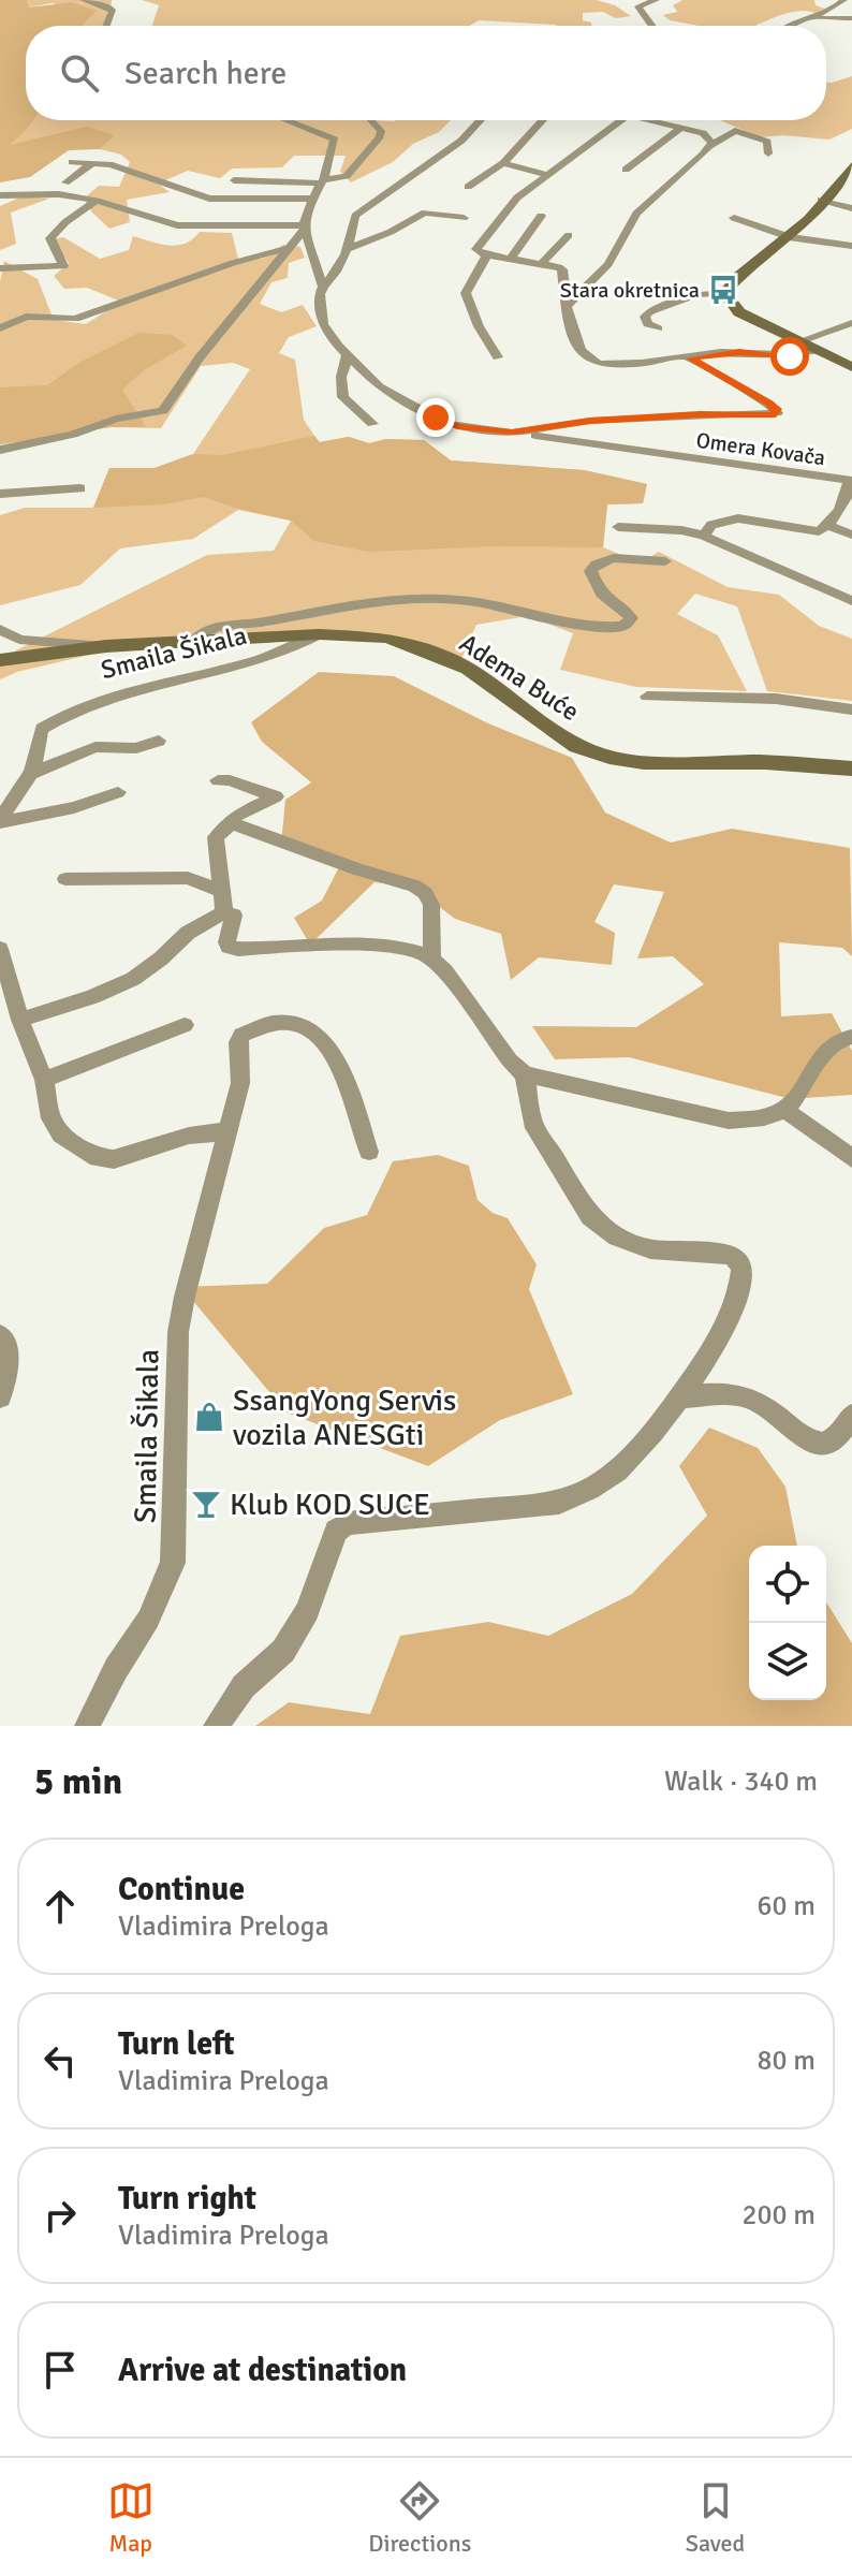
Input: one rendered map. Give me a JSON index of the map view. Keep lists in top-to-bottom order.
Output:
{
  "streets": {
    "street": ["Omera Kovača", "Smaila Šikala", "Adema Buće"]
  },
  "crossings": [
    ["Smaila Šikala", "Adema Buće"]
  ],
  "places": {
    "bus stop": ["Stara okretnica"],
    "shop": ["SsangYong Servis vozila ANESGti"],
    "bar": ["Klub KOD SUCE"]
  },
  "page": {
    "search": "Search here",
    "heading": ["5 min", "Walk · 340 m"],
    "list": [
      ["Continue", "Vladimira Preloga", "60 m"],
      ["Turn left", "Vladimira Preloga", "80 m"],
      ["Turn right", "Vladimira Preloga", "200 m"],
      "Arrive at destination"
    ],
    "nav": ["Map", "Directions", "Saved"]
  }
}
